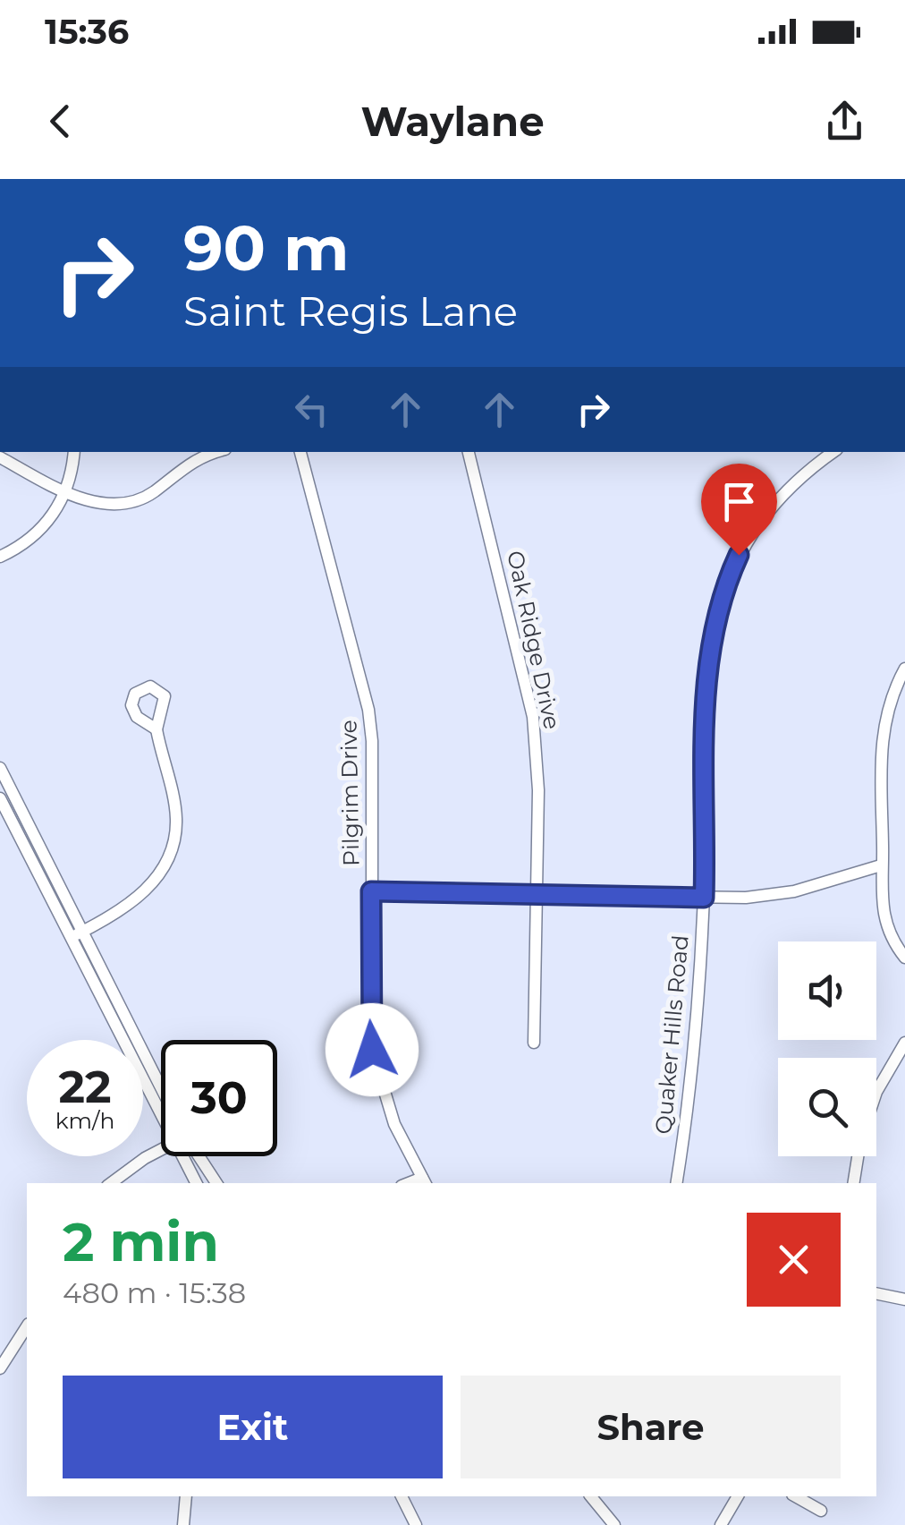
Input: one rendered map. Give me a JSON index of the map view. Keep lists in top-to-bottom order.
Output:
{
  "streets": {
    "street": ["Oak Ridge Drive", "Pilgrim Drive", "Quaker Hills Road"]
  },
  "page": {
    "status": "15:36",
    "header": "Waylane",
    "turn": ["90 m", "Saint Regis Lane"],
    "speed": "22 km/h",
    "limit": "30",
    "heading": ["2 min", "480 m · 15:38"],
    "buttons": ["Exit", "Share"]
  }
}
